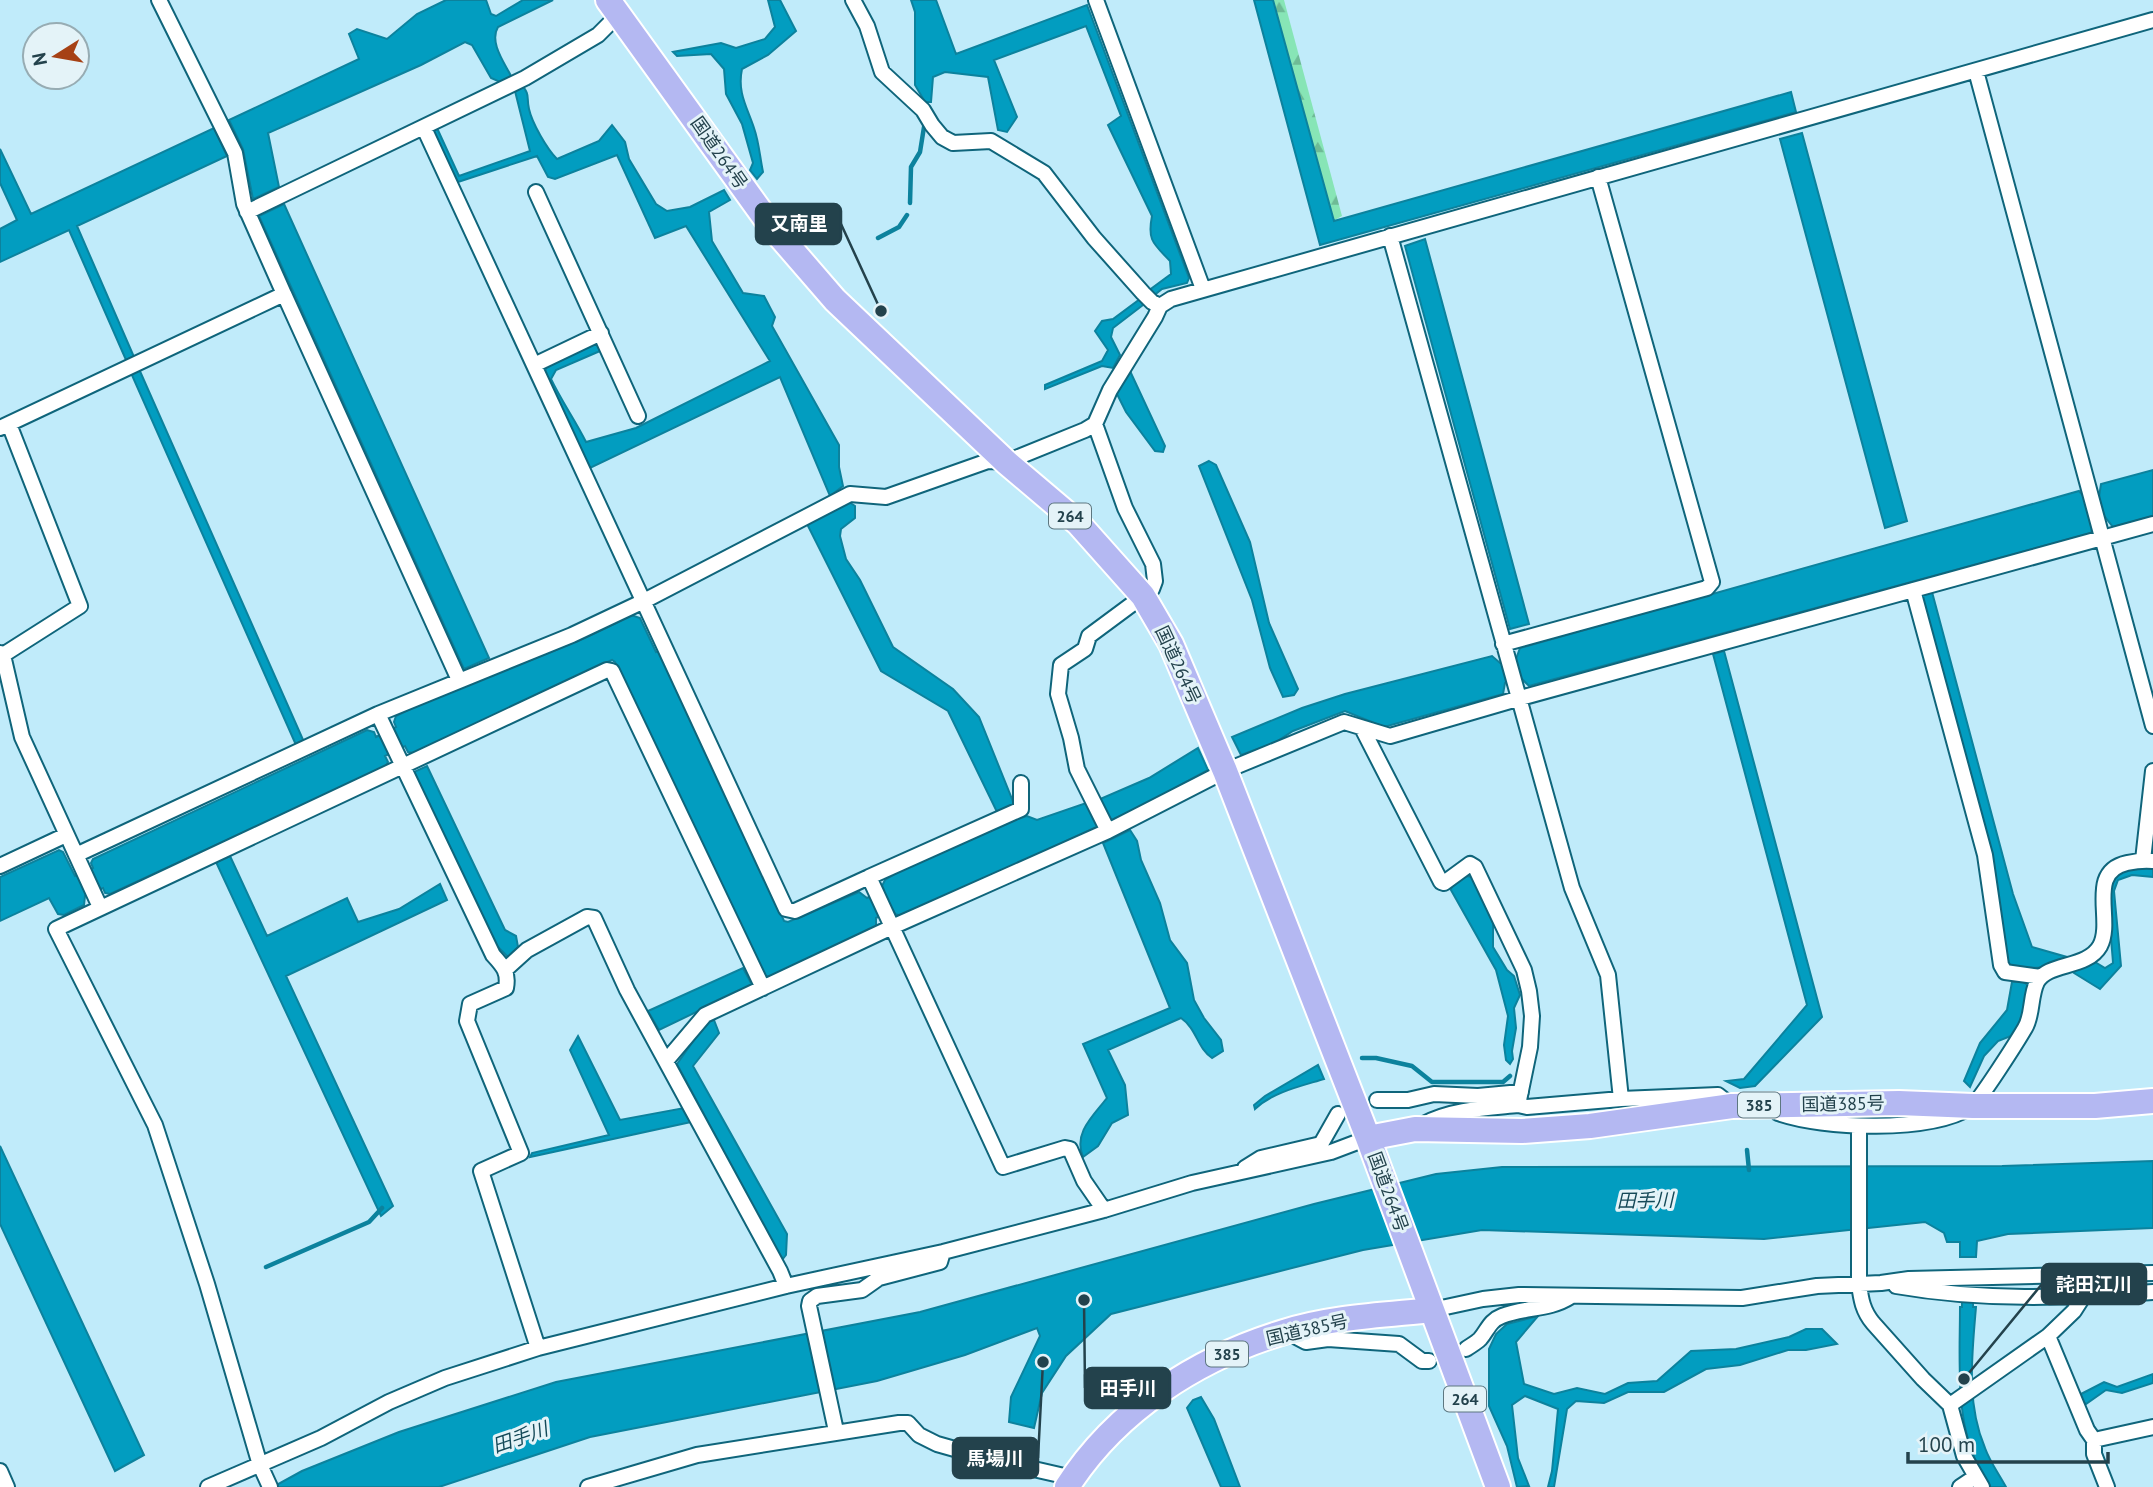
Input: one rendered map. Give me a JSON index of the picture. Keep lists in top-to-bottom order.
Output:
{
  "streets": {
    "highway": [
      "国道264号",
      "264",
      "国道385号",
      "385"
    ]
  },
  "crossings": [
    ["国道264号", "国道385号"]
  ],
  "water": ["田手川"],
  "places": [
    "又南里",
    "田手川",
    "馬場川",
    "詫田江川"
  ],
  "scale_bar": "100 m",
  "north": "left"
}
